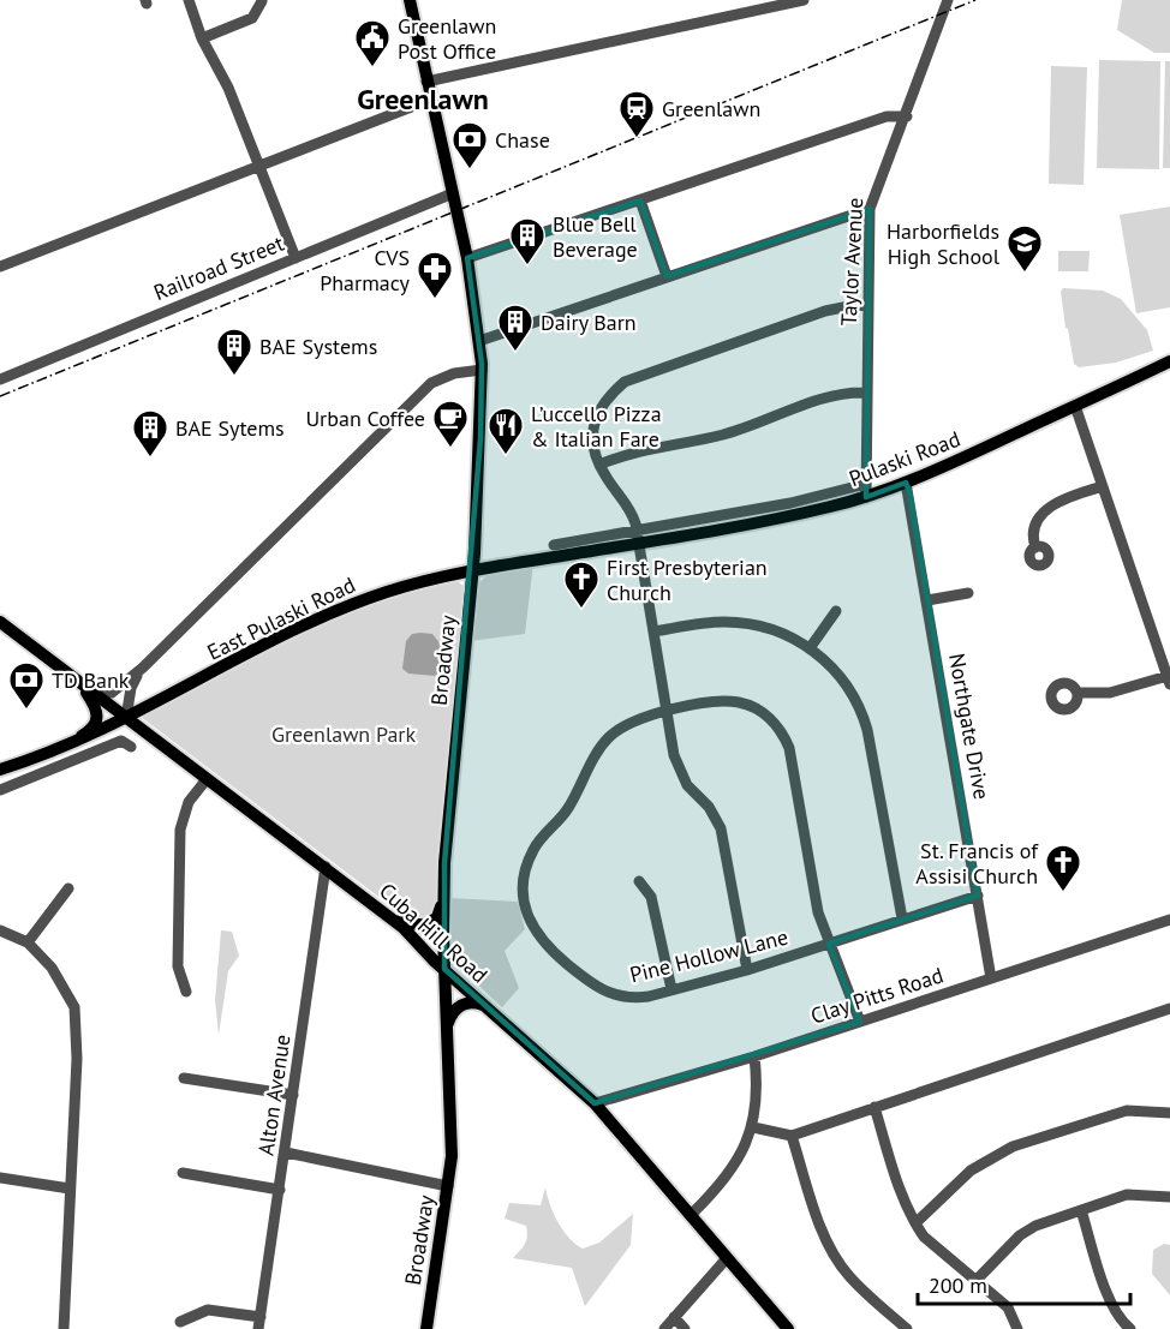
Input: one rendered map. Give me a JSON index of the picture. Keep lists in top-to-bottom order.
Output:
{
  "streets": {
    "main road": [
      "Pulaski Road",
      "East Pulaski Road",
      "Broadway",
      "Cuba Hill Road"
    ],
    "street": [
      "Taylor Avenue",
      "Railroad Street",
      "Northgate Drive",
      "Pine Hollow Lane",
      "Clay Pitts Road",
      "Alton Avenue"
    ]
  },
  "crossings": [
    ["Taylor Avenue", "Pulaski Road"],
    ["Railroad Street", "Broadway"],
    ["Pulaski Road", "East Pulaski Road"],
    ["Pulaski Road", "Northgate Drive"],
    ["East Pulaski Road", "Broadway"],
    ["East Pulaski Road", "Cuba Hill Road"],
    ["Broadway", "Cuba Hill Road"],
    ["Northgate Drive", "Pine Hollow Lane"],
    ["Northgate Drive", "Clay Pitts Road"],
    ["Cuba Hill Road", "Clay Pitts Road"],
    ["Cuba Hill Road", "Alton Avenue"],
    ["Pine Hollow Lane", "Clay Pitts Road"]
  ],
  "districts": ["Greenlawn"],
  "parks": ["Greenlawn Park"],
  "places": {
    "public building": ["Greenlawn Post Office"],
    "station": ["Greenlawn"],
    "bank": ["Chase", "TD Bank"],
    "building": [
      "Blue Bell Beverage",
      "Dairy Barn",
      "BAE Systems",
      "BAE Sytems"
    ],
    "school or university": ["Harborfields High School"],
    "pharmacy": ["CVS Pharmacy"],
    "cafe": ["Urban Coffee"],
    "restaurant": ["L’uccello Pizza & Italian Fare"],
    "church": ["First Presbyterian Church", "St. Francis of Assisi Church"]
  },
  "scale_bar": "200 m"
}
